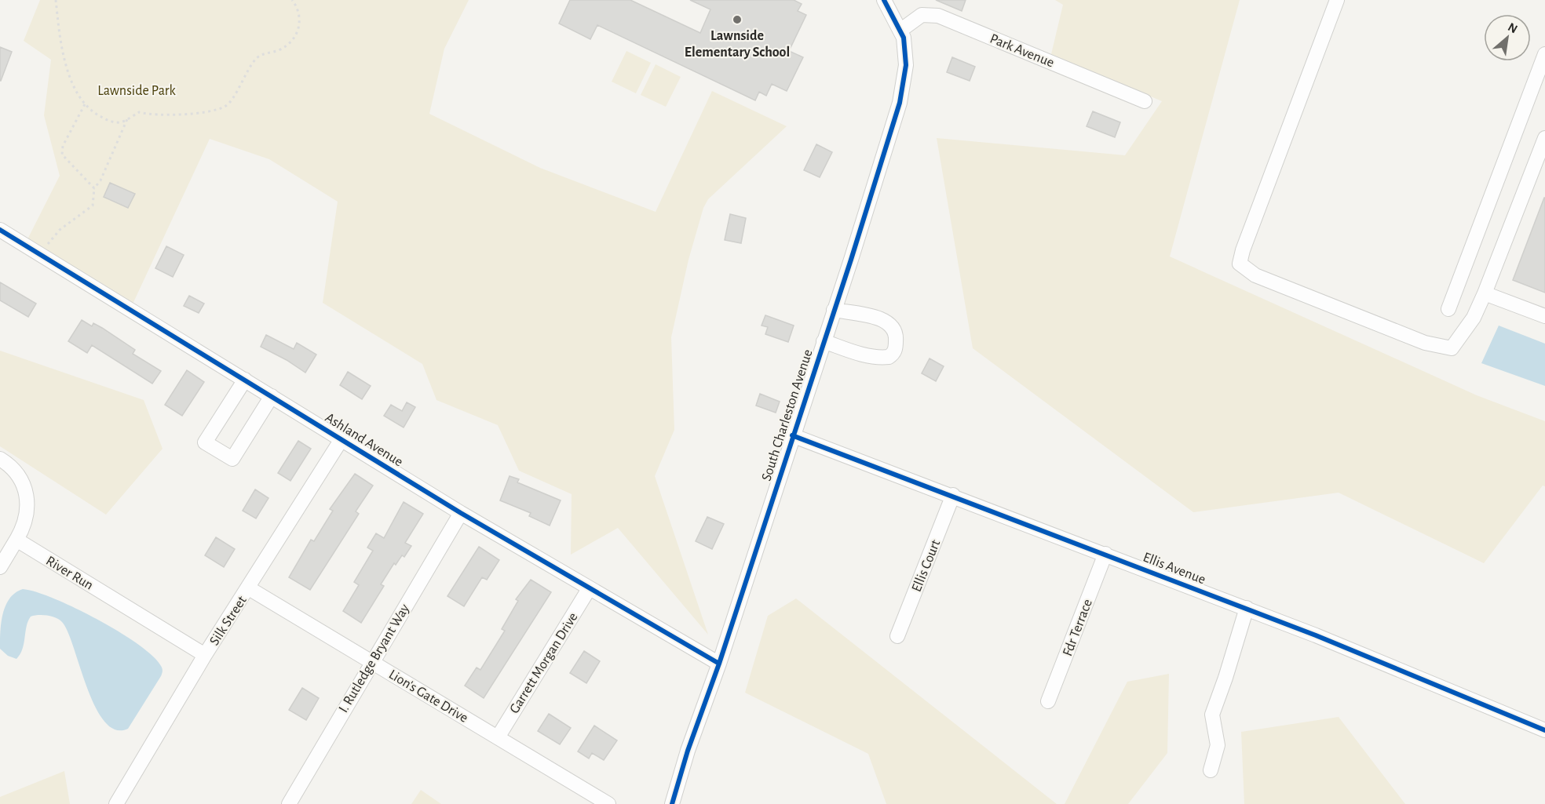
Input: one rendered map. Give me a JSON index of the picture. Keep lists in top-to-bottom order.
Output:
{
  "streets": {
    "street": [
      "Park Avenue",
      "South Charleston Avenue",
      "Ashland Avenue",
      "Ellis Court",
      "Ellis Avenue",
      "River Run",
      "Silk Street",
      "Fdr Terrace",
      "I. Rutledge Bryant Way",
      "Garrett Morgan Drive",
      "Lion's Gate Drive"
    ]
  },
  "crossings": [
    ["Park Avenue", "South Charleston Avenue"],
    ["South Charleston Avenue", "Ashland Avenue"],
    ["South Charleston Avenue", "Ellis Avenue"],
    ["Ashland Avenue", "Silk Street"],
    ["Ashland Avenue", "I. Rutledge Bryant Way"],
    ["Ashland Avenue", "Garrett Morgan Drive"],
    ["Ellis Court", "Ellis Avenue"],
    ["Ellis Avenue", "Fdr Terrace"],
    ["River Run", "Silk Street"],
    ["Silk Street", "Lion's Gate Drive"],
    ["I. Rutledge Bryant Way", "Lion's Gate Drive"],
    ["Garrett Morgan Drive", "Lion's Gate Drive"]
  ],
  "parks": ["Lawnside Park"],
  "places": ["Lawnside Elementary School"],
  "north": "top right"
}
